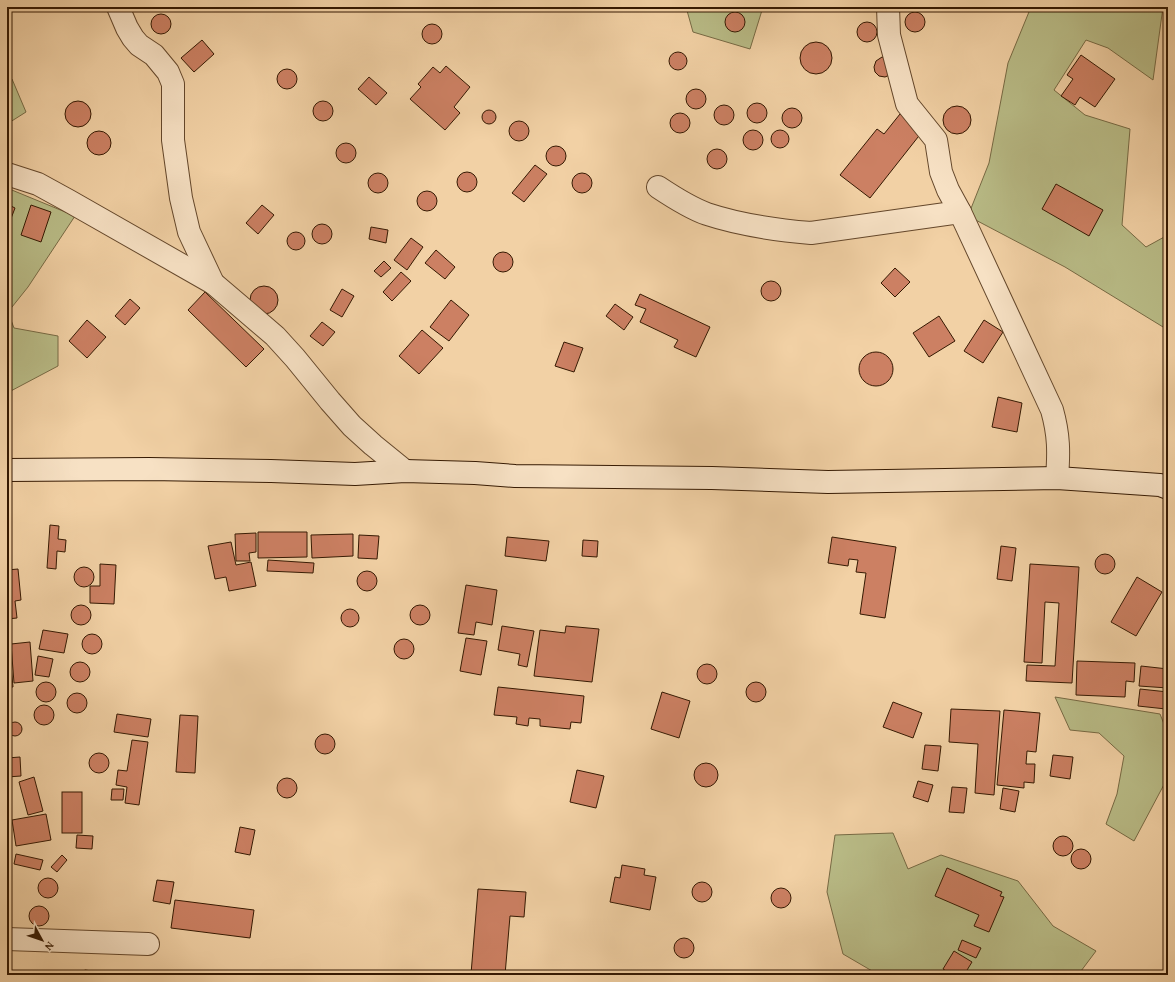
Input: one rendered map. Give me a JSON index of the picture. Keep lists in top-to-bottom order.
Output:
{
  "north": "bottom right"
}
